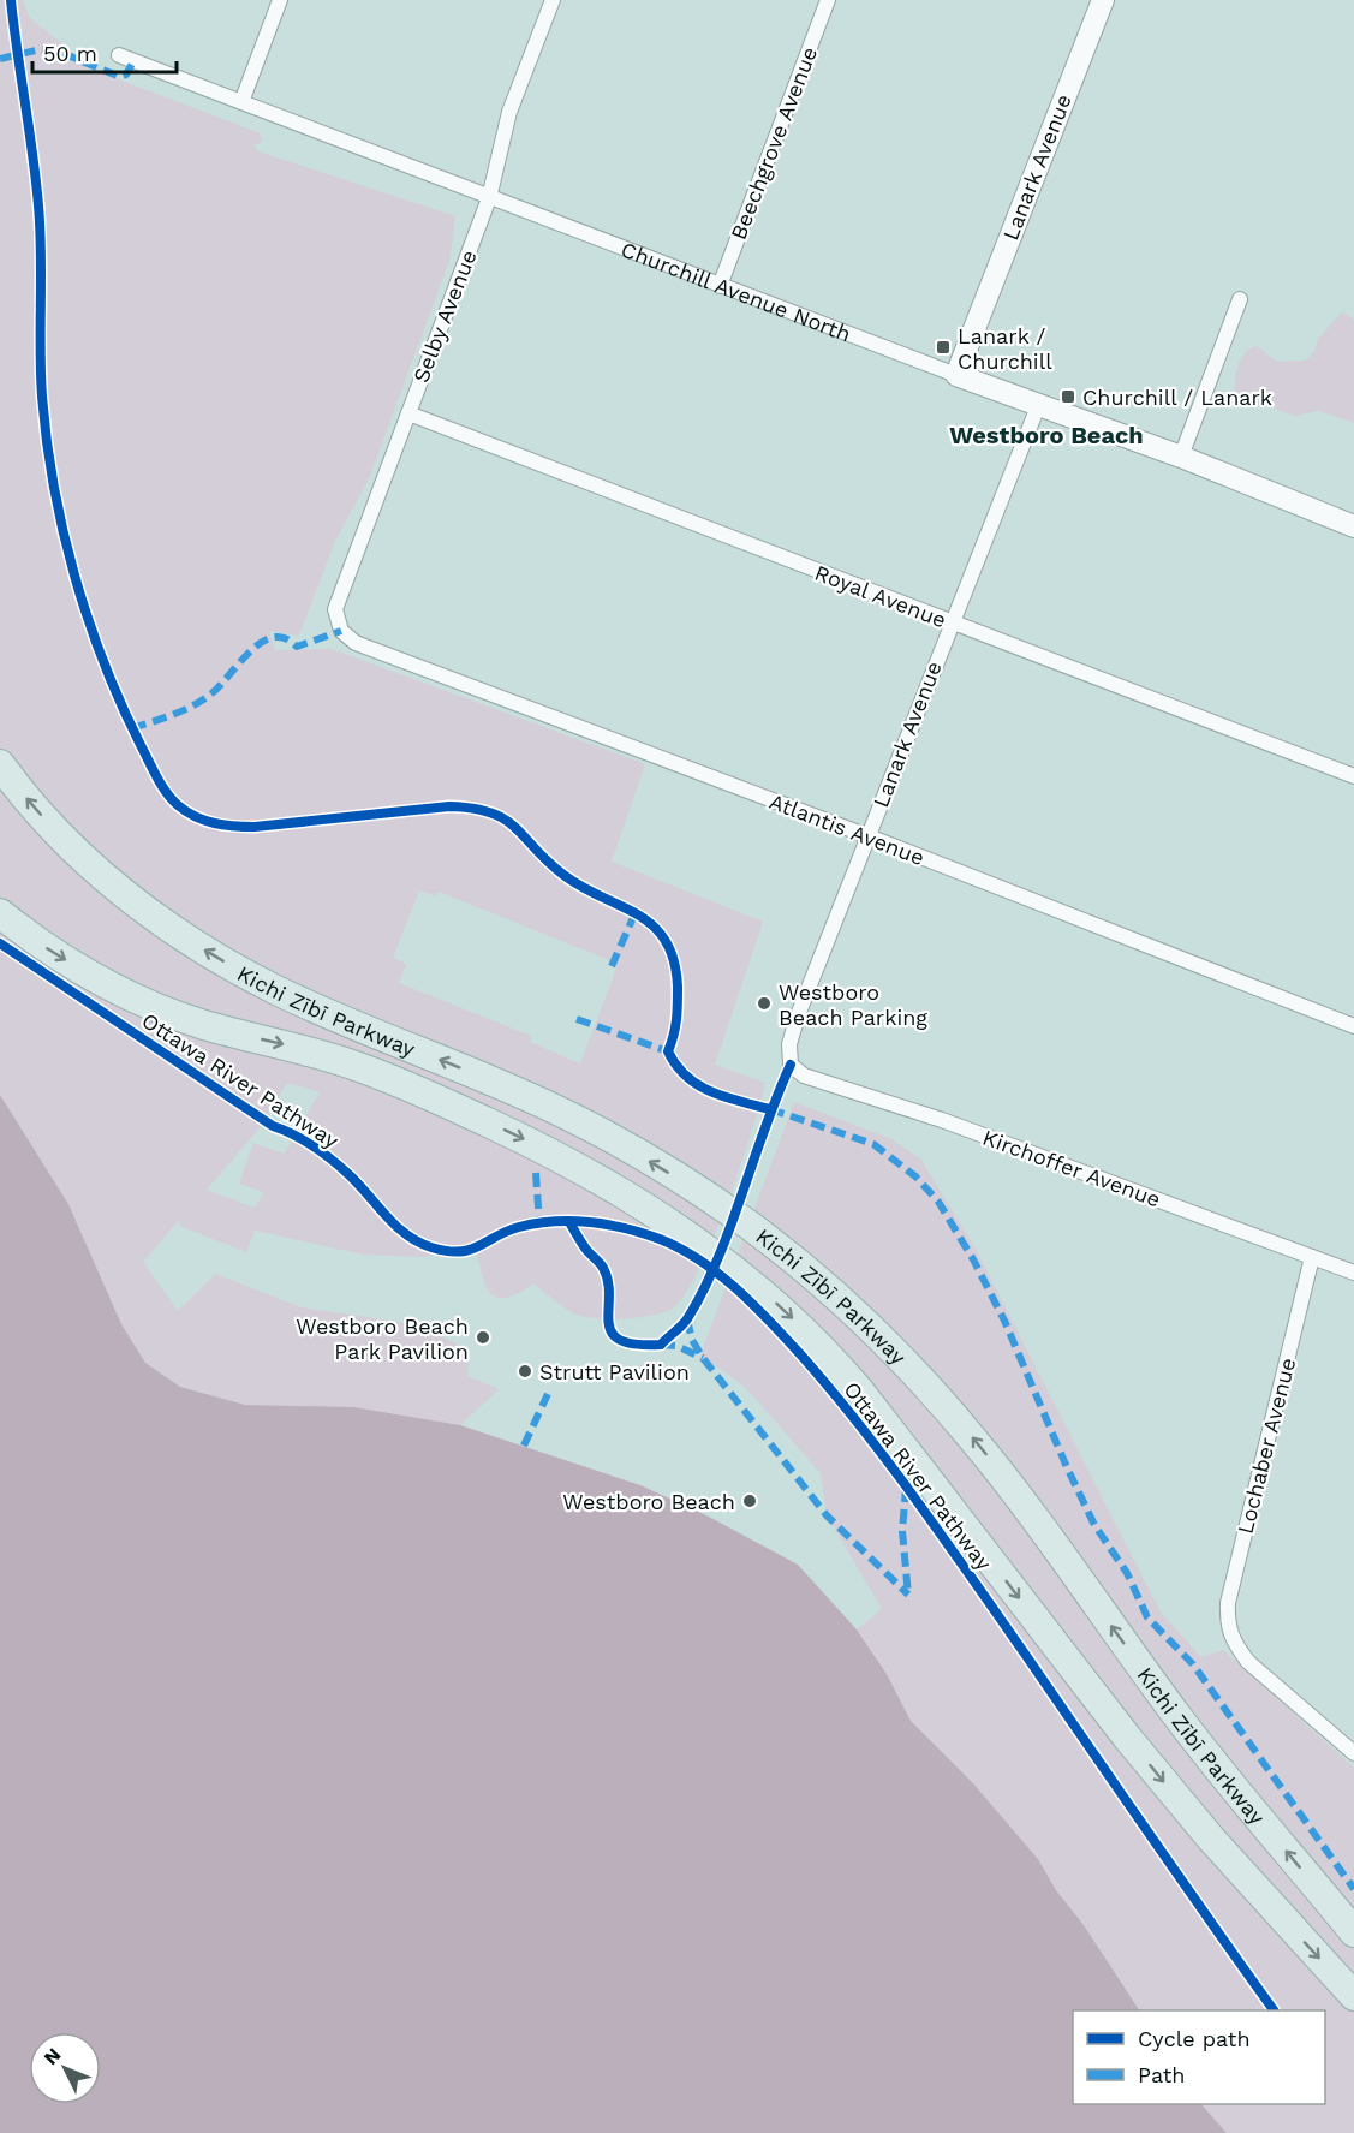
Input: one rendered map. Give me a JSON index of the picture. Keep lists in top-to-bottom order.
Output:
{
  "streets": {
    "highway": ["Kichi Zībī Parkway"],
    "street": [
      "Beechgrove Avenue",
      "Lanark Avenue",
      "Churchill Avenue North",
      "Selby Avenue",
      "Royal Avenue",
      "Atlantis Avenue",
      "Kirchoffer Avenue",
      "Lochaber Avenue"
    ],
    "cycle path": ["Ottawa River Pathway"]
  },
  "crossings": [
    ["Beechgrove Avenue", "Churchill Avenue North"],
    ["Lanark Avenue", "Churchill Avenue North"],
    ["Lanark Avenue", "Royal Avenue"],
    ["Lanark Avenue", "Atlantis Avenue"],
    ["Lanark Avenue", "Kirchoffer Avenue"],
    ["Churchill Avenue North", "Selby Avenue"],
    ["Selby Avenue", "Royal Avenue"],
    ["Selby Avenue", "Atlantis Avenue"],
    ["Kirchoffer Avenue", "Lochaber Avenue"]
  ],
  "districts": ["Westboro Beach"],
  "places": {
    "transit": ["Lanark / Churchill", "Churchill / Lanark"],
    "other": [
      "Westboro Beach Parking",
      "Westboro Beach Park Pavilion",
      "Strutt Pavilion",
      "Westboro Beach"
    ]
  },
  "legend": ["Cycle path", "Path"],
  "scale_bar": "50 m",
  "north": "top left"
}
